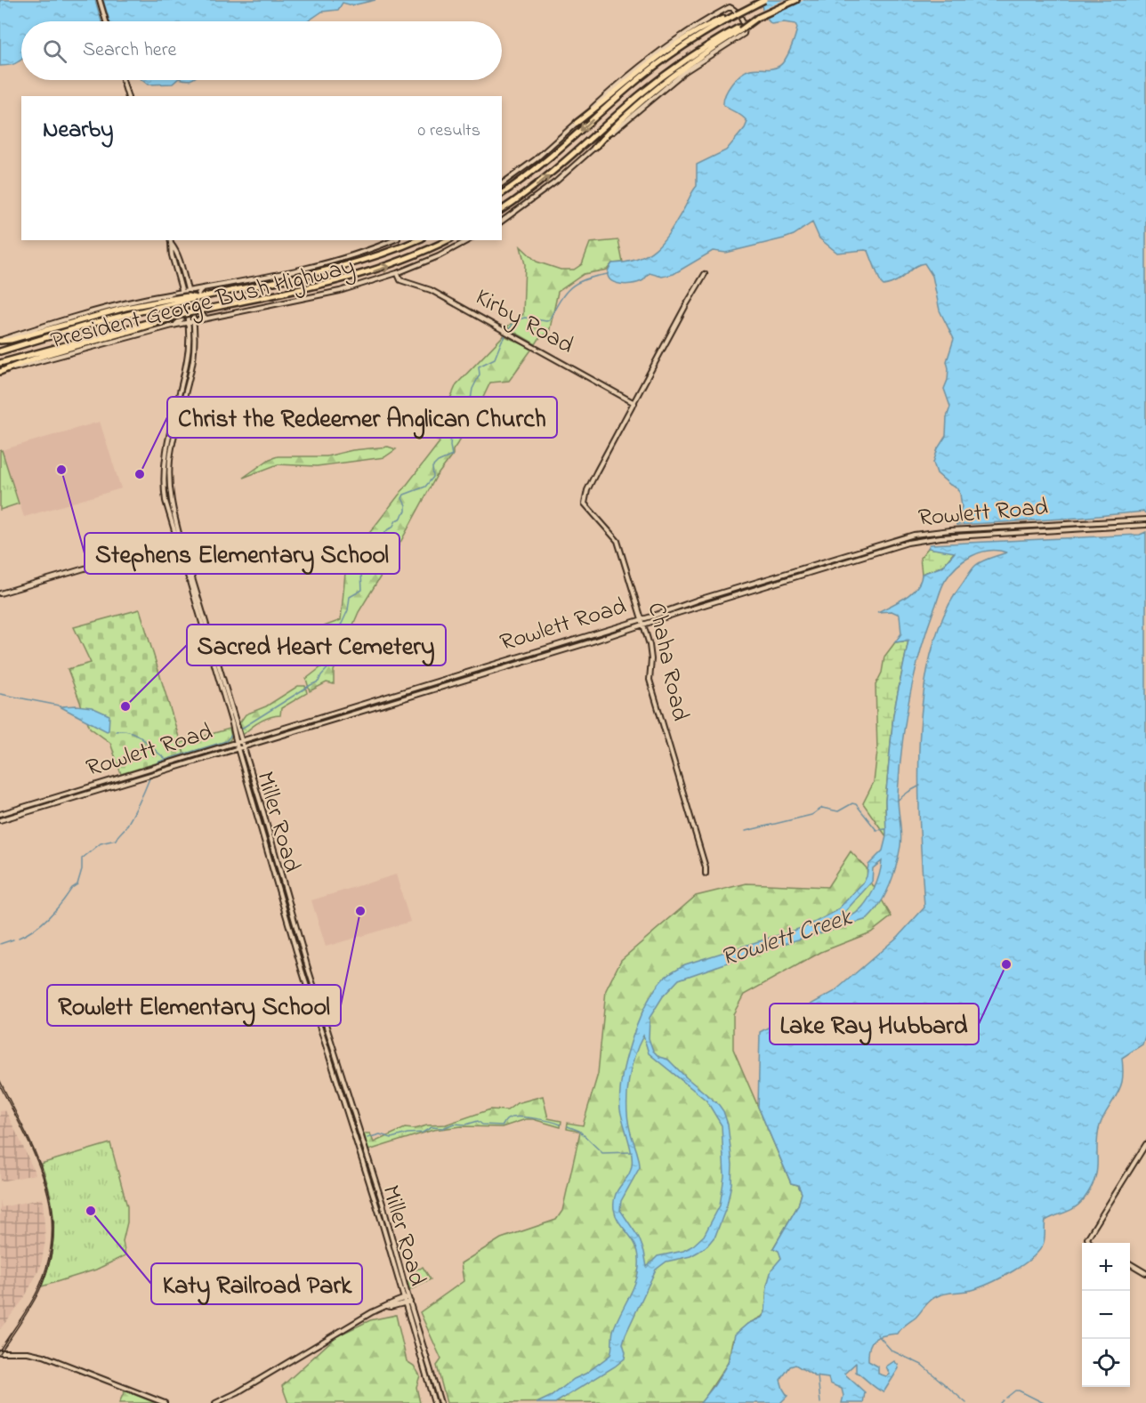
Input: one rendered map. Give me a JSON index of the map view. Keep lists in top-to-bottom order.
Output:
{
  "streets": {
    "main road": [
      "President George Bush Highway",
      "Kirby Road",
      "Rowlett Road",
      "Chaha Road",
      "Miller Road"
    ]
  },
  "crossings": [
    ["President George Bush Highway", "Kirby Road"],
    ["President George Bush Highway", "Miller Road"],
    ["Kirby Road", "Chaha Road"],
    ["Rowlett Road", "Chaha Road"],
    ["Rowlett Road", "Miller Road"]
  ],
  "water": ["Rowlett Creek"],
  "places": [
    "Stephens Elementary School",
    "Christ the Redeemer Anglican Church",
    "Sacred Heart Cemetery",
    "Rowlett Elementary School",
    "Lake Ray Hubbard",
    "Katy Railroad Park"
  ],
  "page": {
    "search": "Search here",
    "heading": ["Nearby", "0 results"],
    "map_buttons": ["+", "−"]
  }
}
